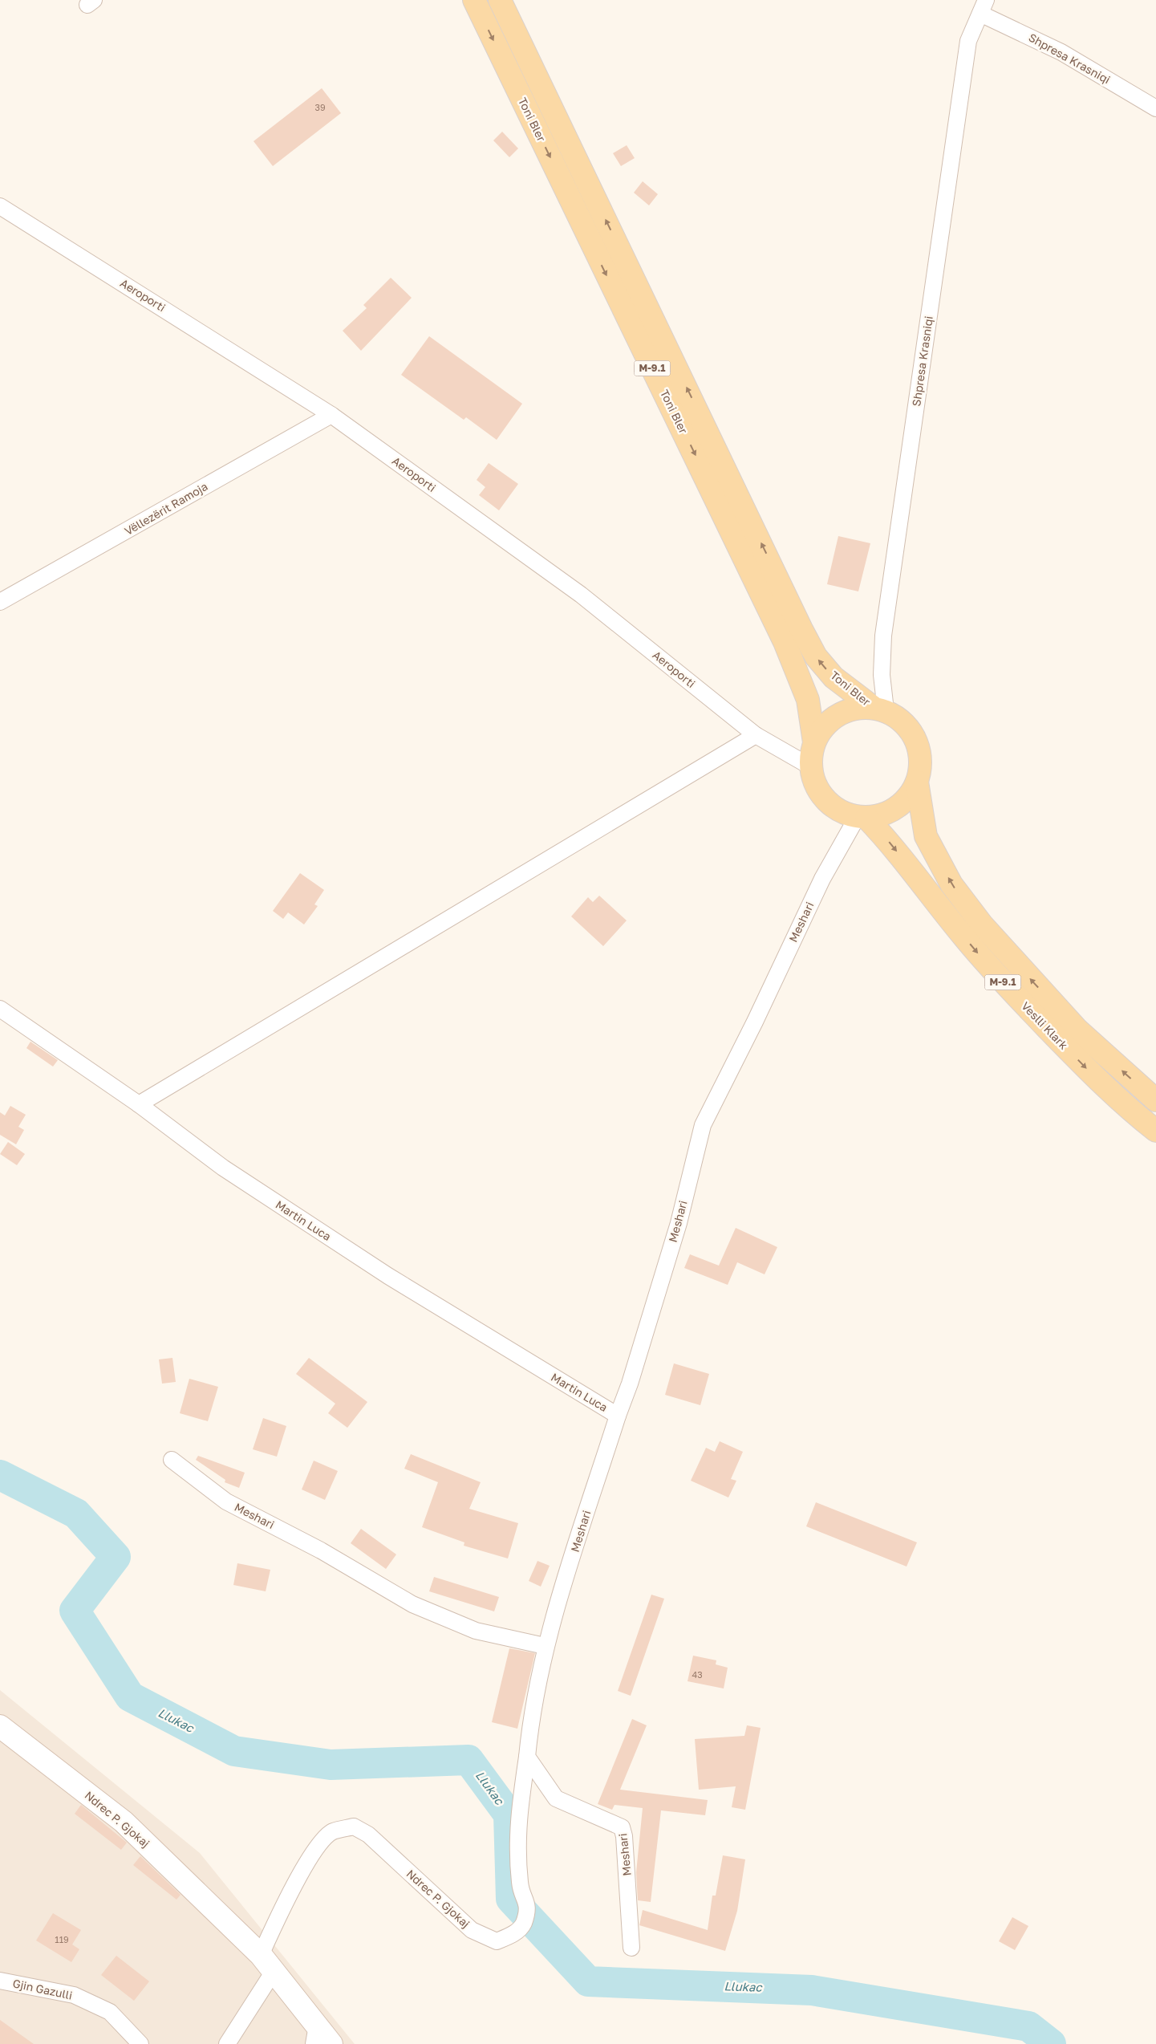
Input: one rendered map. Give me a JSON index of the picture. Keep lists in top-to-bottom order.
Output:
{
  "streets": {
    "main road": ["Toni Bler", "M-9.1", "Veslli Klark"],
    "street": [
      "Shpresa Krasniqi",
      "Aeroporti",
      "Vëllezërit Ramoja",
      "Meshari",
      "Martin Luca",
      "Ndrec P. Gjokaj",
      "Gjin Gazulli"
    ]
  },
  "crossings": [
    ["Shpresa Krasniqi", "Toni Bler"],
    ["Shpresa Krasniqi", "Aeroporti"],
    ["Shpresa Krasniqi", "M-9.1"],
    ["Shpresa Krasniqi", "Meshari"],
    ["Shpresa Krasniqi", "Veslli Klark"],
    ["Toni Bler", "Aeroporti"],
    ["Toni Bler", "M-9.1"],
    ["Toni Bler", "Meshari"],
    ["Toni Bler", "Veslli Klark"],
    ["Aeroporti", "M-9.1"],
    ["Aeroporti", "Vëllezërit Ramoja"],
    ["Aeroporti", "Meshari"],
    ["Aeroporti", "Veslli Klark"],
    ["M-9.1", "Meshari"],
    ["M-9.1", "Veslli Klark"],
    ["Meshari", "Veslli Klark"],
    ["Meshari", "Martin Luca"],
    ["Meshari", "Ndrec P. Gjokaj"]
  ],
  "water": ["Llukac"],
  "house_numbers": ["39", "43", "119"]
}
